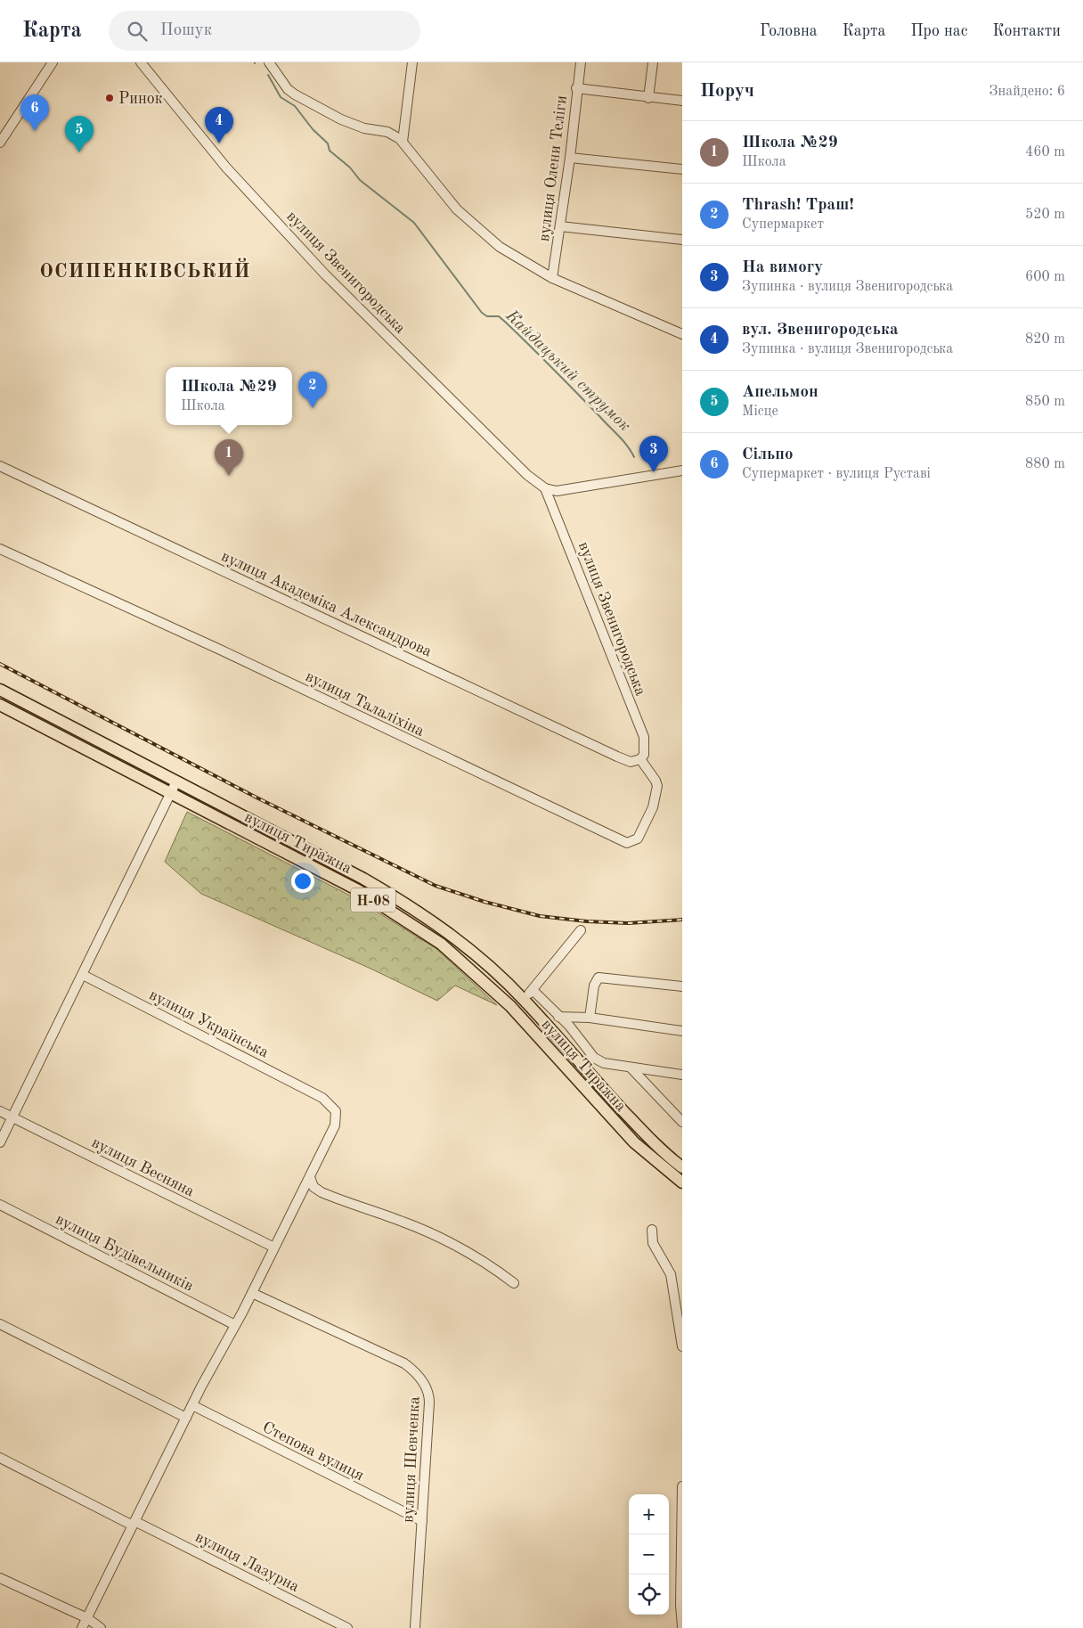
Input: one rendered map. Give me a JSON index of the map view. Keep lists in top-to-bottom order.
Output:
{
  "streets": {
    "main road": ["вулиця Тиражна", "Н-08"],
    "street": [
      "вулиця Олени Теліги",
      "вулиця Звенигородська",
      "вулиця Академіка Александрова",
      "вулиця Талаліхіна",
      "вулиця Українська",
      "вулиця Весняна",
      "вулиця Будівельників",
      "Степова вулиця",
      "вулиця Шевченка",
      "вулиця Лазурна"
    ]
  },
  "crossings": [
    ["вулиця Звенигородська", "вулиця Академіка Александрова"],
    ["вулиця Звенигородська", "вулиця Талаліхіна"],
    ["вулиця Академіка Александрова", "вулиця Талаліхіна"],
    ["Степова вулиця", "вулиця Шевченка"]
  ],
  "districts": ["ОСИПЕНКІВСЬКИЙ"],
  "water": ["Кайдацький струмок"],
  "places": ["Ринок"],
  "page": {
    "header": "Карта",
    "search": "Пошук",
    "nav": [
      "Головна",
      "Карта",
      "Про нас",
      "Контакти"
    ],
    "heading": ["Поруч", "Знайдено: 6"],
    "pins": [
      "6",
      "4",
      "5",
      "2",
      "3",
      "1"
    ],
    "list": [
      {
        "mark": "1",
        "name": "Школа №29",
        "note": "Школа",
        "value": "460 m"
      },
      {
        "mark": "2",
        "name": "Thrash! Траш!",
        "note": "Супермаркет",
        "value": "520 m"
      },
      {
        "mark": "3",
        "name": "На вимогу",
        "note": "Зупинка · вулиця Звенигородська",
        "value": "600 m"
      },
      {
        "mark": "4",
        "name": "вул. Звенигородська",
        "note": "Зупинка · вулиця Звенигородська",
        "value": "820 m"
      },
      {
        "mark": "5",
        "name": "Апельмон",
        "note": "Місце",
        "value": "850 m"
      },
      {
        "mark": "6",
        "name": "Сільпо",
        "note": "Супермаркет · вулиця Руставі",
        "value": "880 m"
      }
    ],
    "popup": ["Школа №29", "Школа"],
    "map_buttons": ["+", "−"]
  }
}
